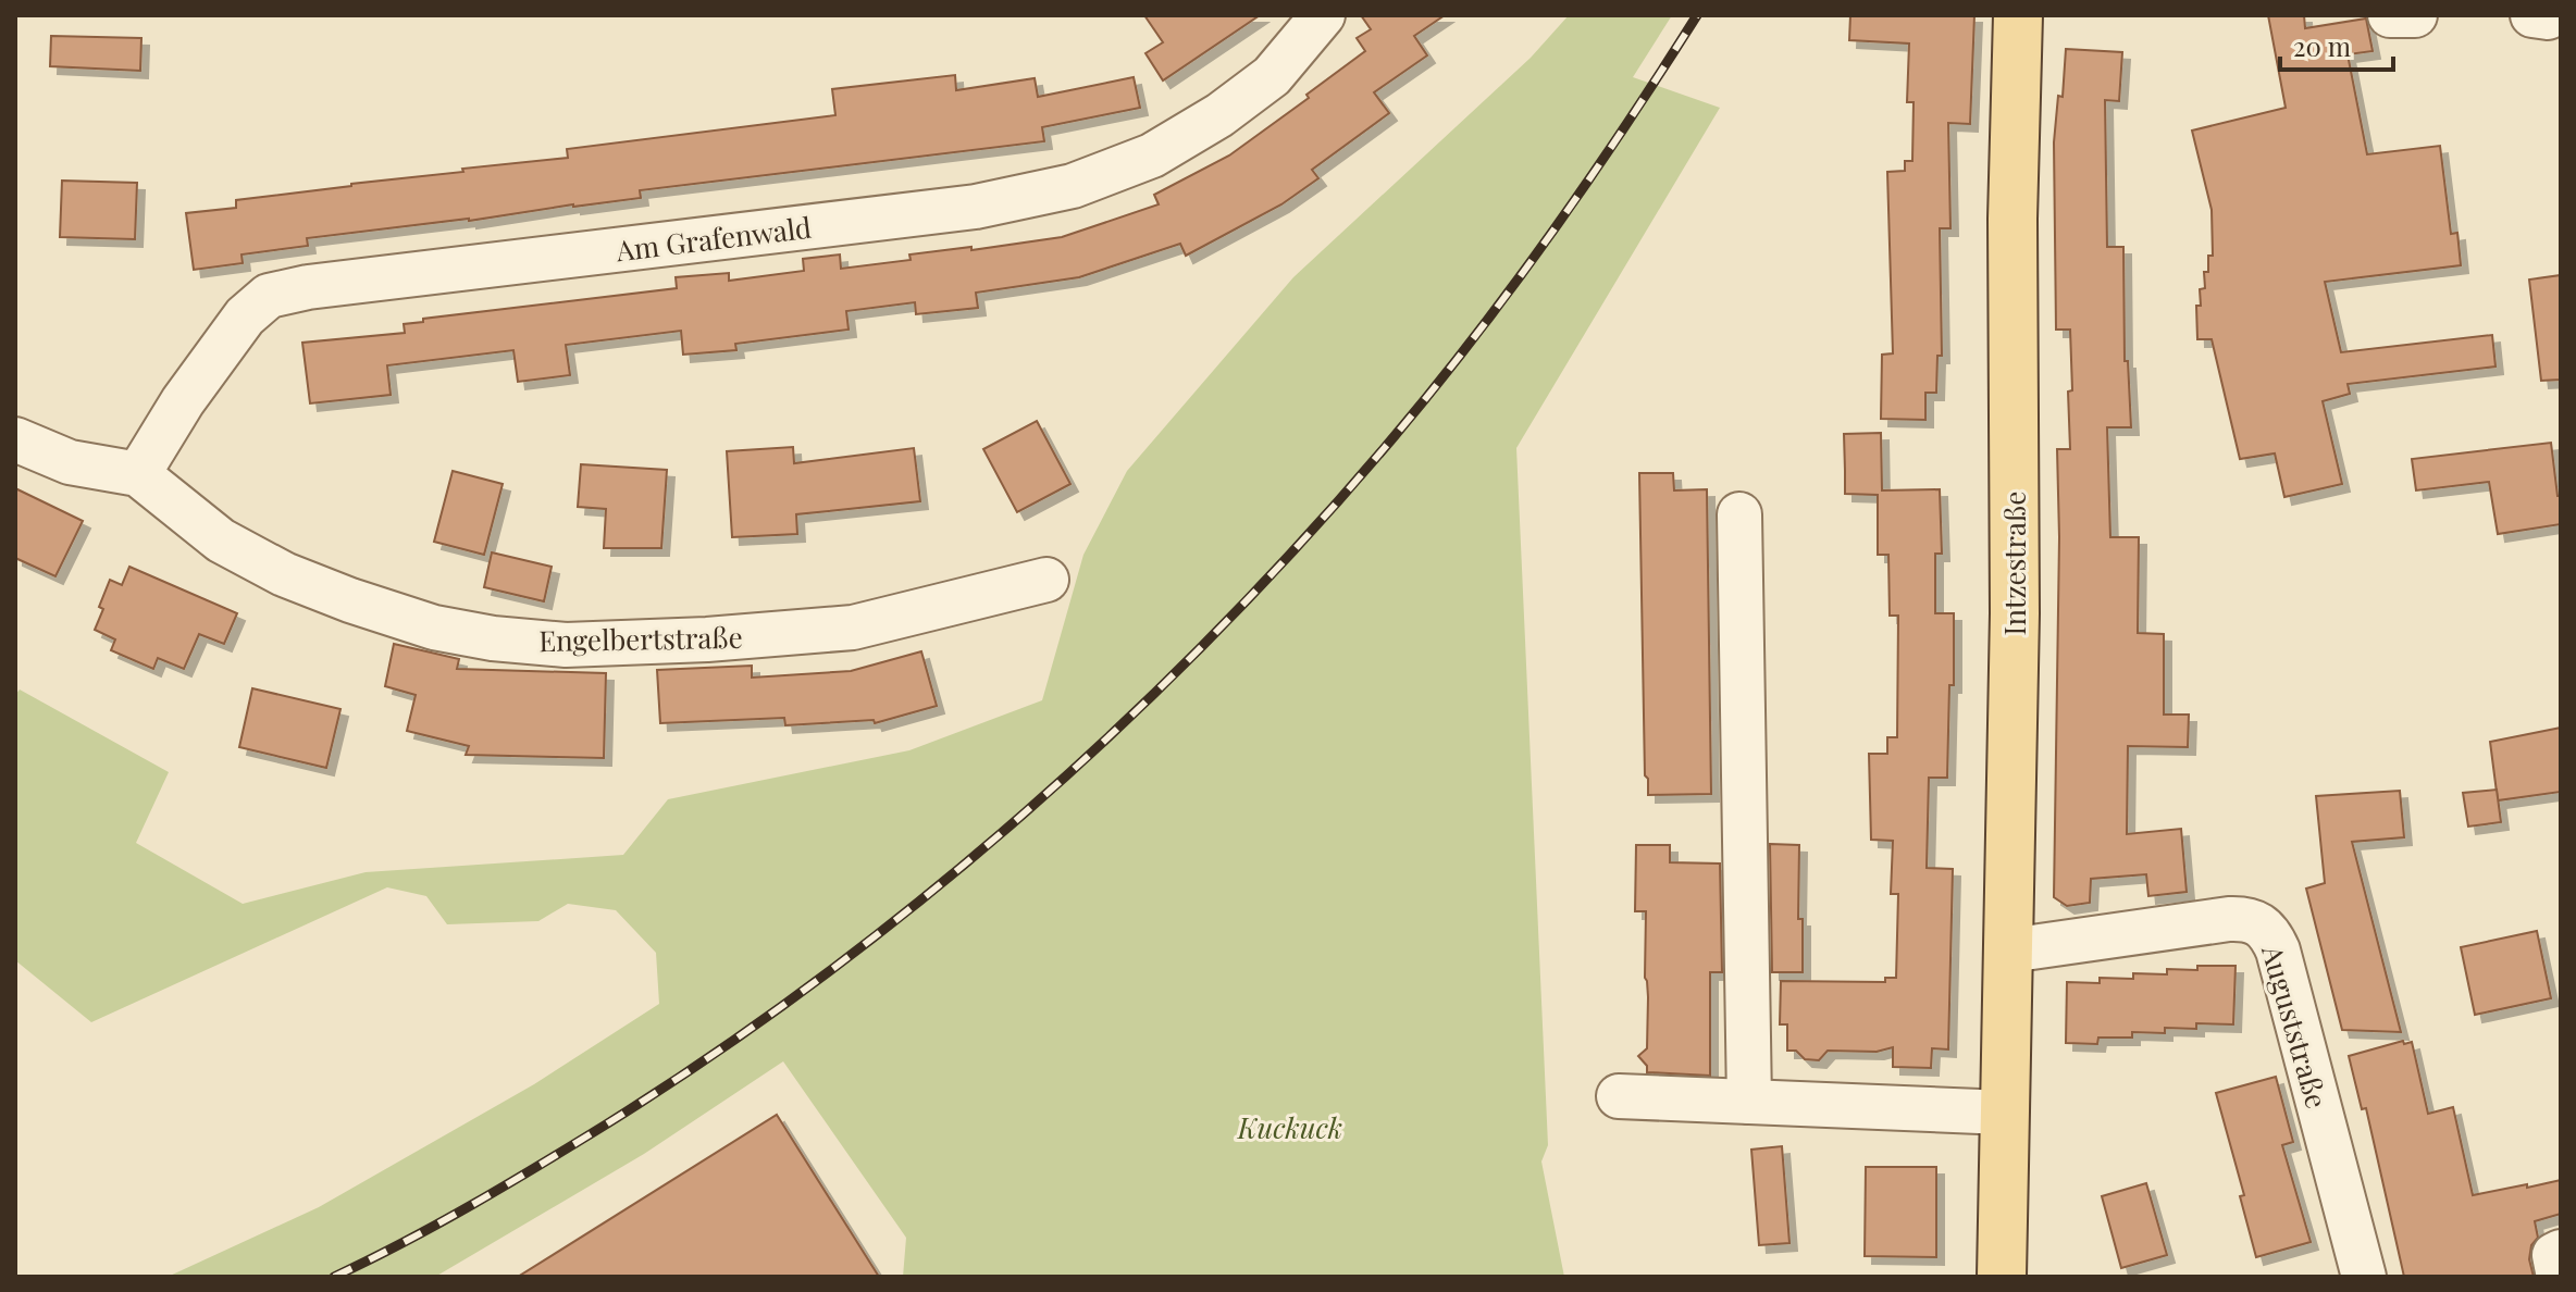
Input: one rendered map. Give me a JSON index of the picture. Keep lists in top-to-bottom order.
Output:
{
  "streets": {
    "main road": ["Intzestraße"],
    "street": ["Am Grafenwald", "Engelbertstraße", "Auguststraße"]
  },
  "crossings": [
    ["Am Grafenwald", "Engelbertstraße"],
    ["Intzestraße", "Auguststraße"]
  ],
  "parks": ["Kuckuck"],
  "scale_bar": "20 m"
}
